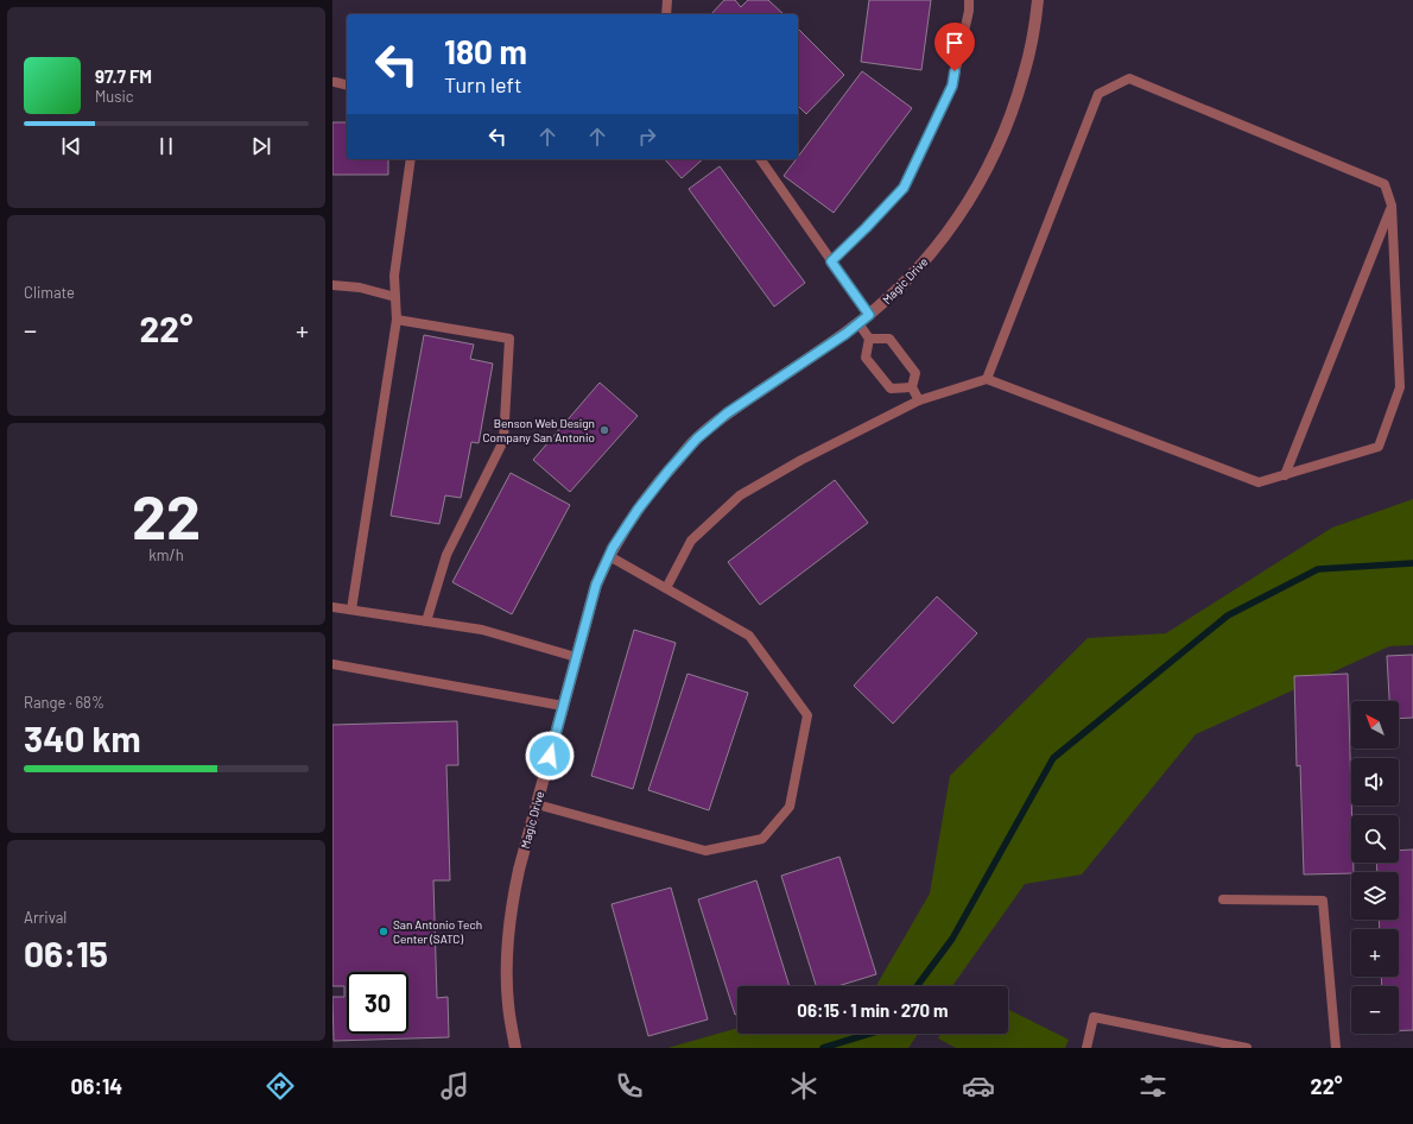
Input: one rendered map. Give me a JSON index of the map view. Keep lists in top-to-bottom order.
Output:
{
  "streets": {
    "street": ["Magic Drive"]
  },
  "places": ["Benson Web Design Company San Antonio", "San Antonio Tech Center (SATC)"],
  "north": "top left",
  "page": {
    "turn": ["180 m", "Turn left"],
    "song": ["97.7 FM", "Music"],
    "tile": [
      "Climate",
      ["22", "km/h"],
      ["Range · 68%", "340 km"],
      ["Arrival", "06:15"]
    ],
    "heat": ["−", "22°", "+"],
    "map_buttons": ["+", "−"],
    "limit": "30",
    "trip": "06:15 · 1 min · 270 m",
    "tabs": ["06:14", "22°"]
  }
}
